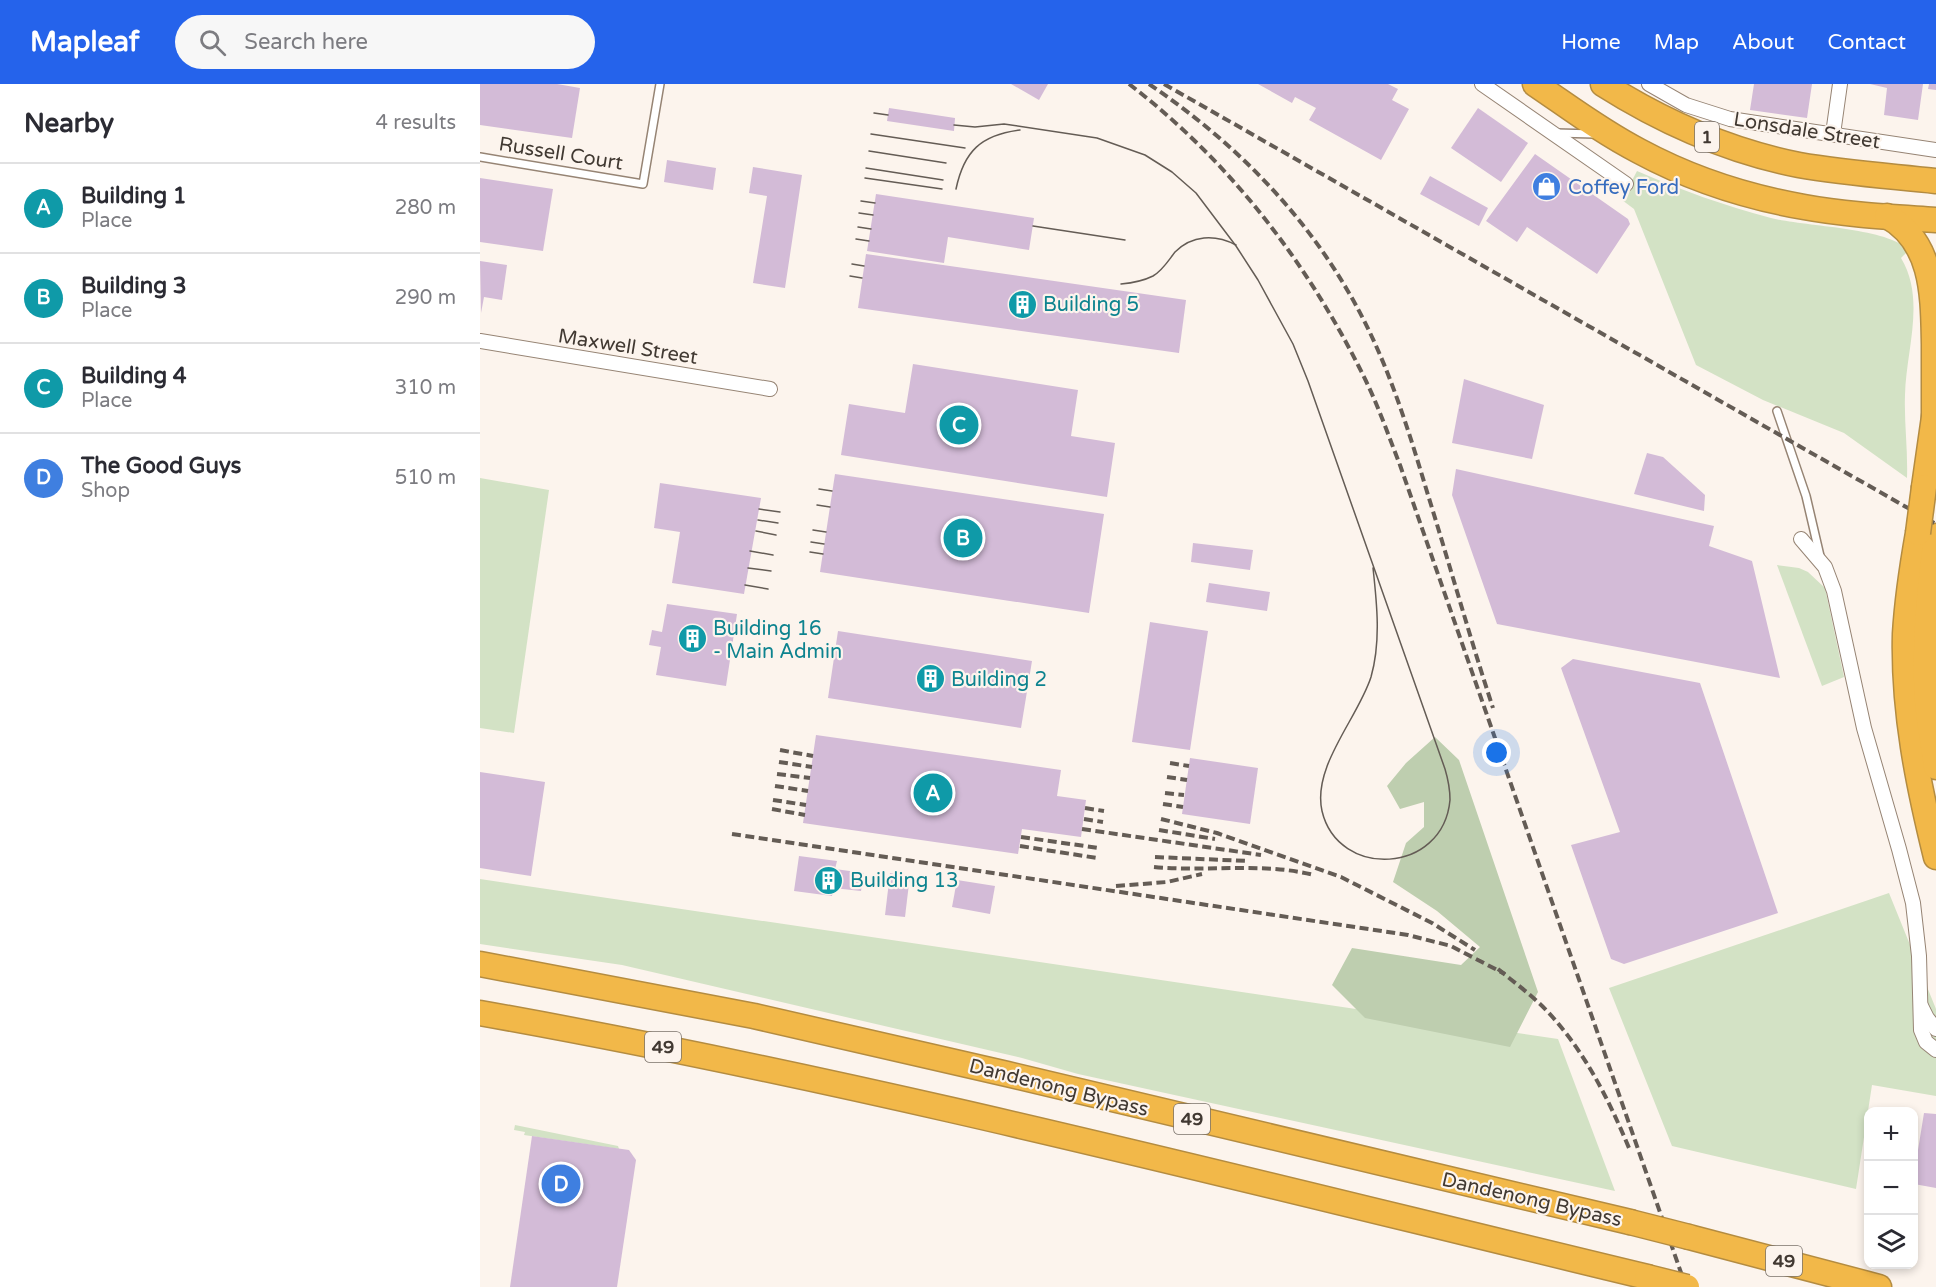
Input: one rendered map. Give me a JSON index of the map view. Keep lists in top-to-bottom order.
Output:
{
  "streets": {
    "highway": [
      "Lonsdale Street",
      "1",
      "49",
      "Dandenong Bypass"
    ],
    "street": ["Maxwell Street"],
    "lane": ["Russell Court"]
  },
  "places": {
    "shop": ["Coffey Ford"],
    "building": [
      "Building 5",
      "Building 16 - Main Admin",
      "Building 2",
      "Building 13"
    ]
  },
  "page": {
    "header": "Mapleaf",
    "search": "Search here",
    "nav": [
      "Home",
      "Map",
      "About",
      "Contact"
    ],
    "heading": ["Nearby", "4 results"],
    "list": [
      {
        "mark": "A",
        "name": "Building 1",
        "note": "Place",
        "value": "280 m"
      },
      {
        "mark": "B",
        "name": "Building 3",
        "note": "Place",
        "value": "290 m"
      },
      {
        "mark": "C",
        "name": "Building 4",
        "note": "Place",
        "value": "310 m"
      },
      {
        "mark": "D",
        "name": "The Good Guys",
        "note": "Shop",
        "value": "510 m"
      }
    ],
    "pins": [
      "C",
      "B",
      "A",
      "D"
    ],
    "map_buttons": ["+", "−"]
  }
}
